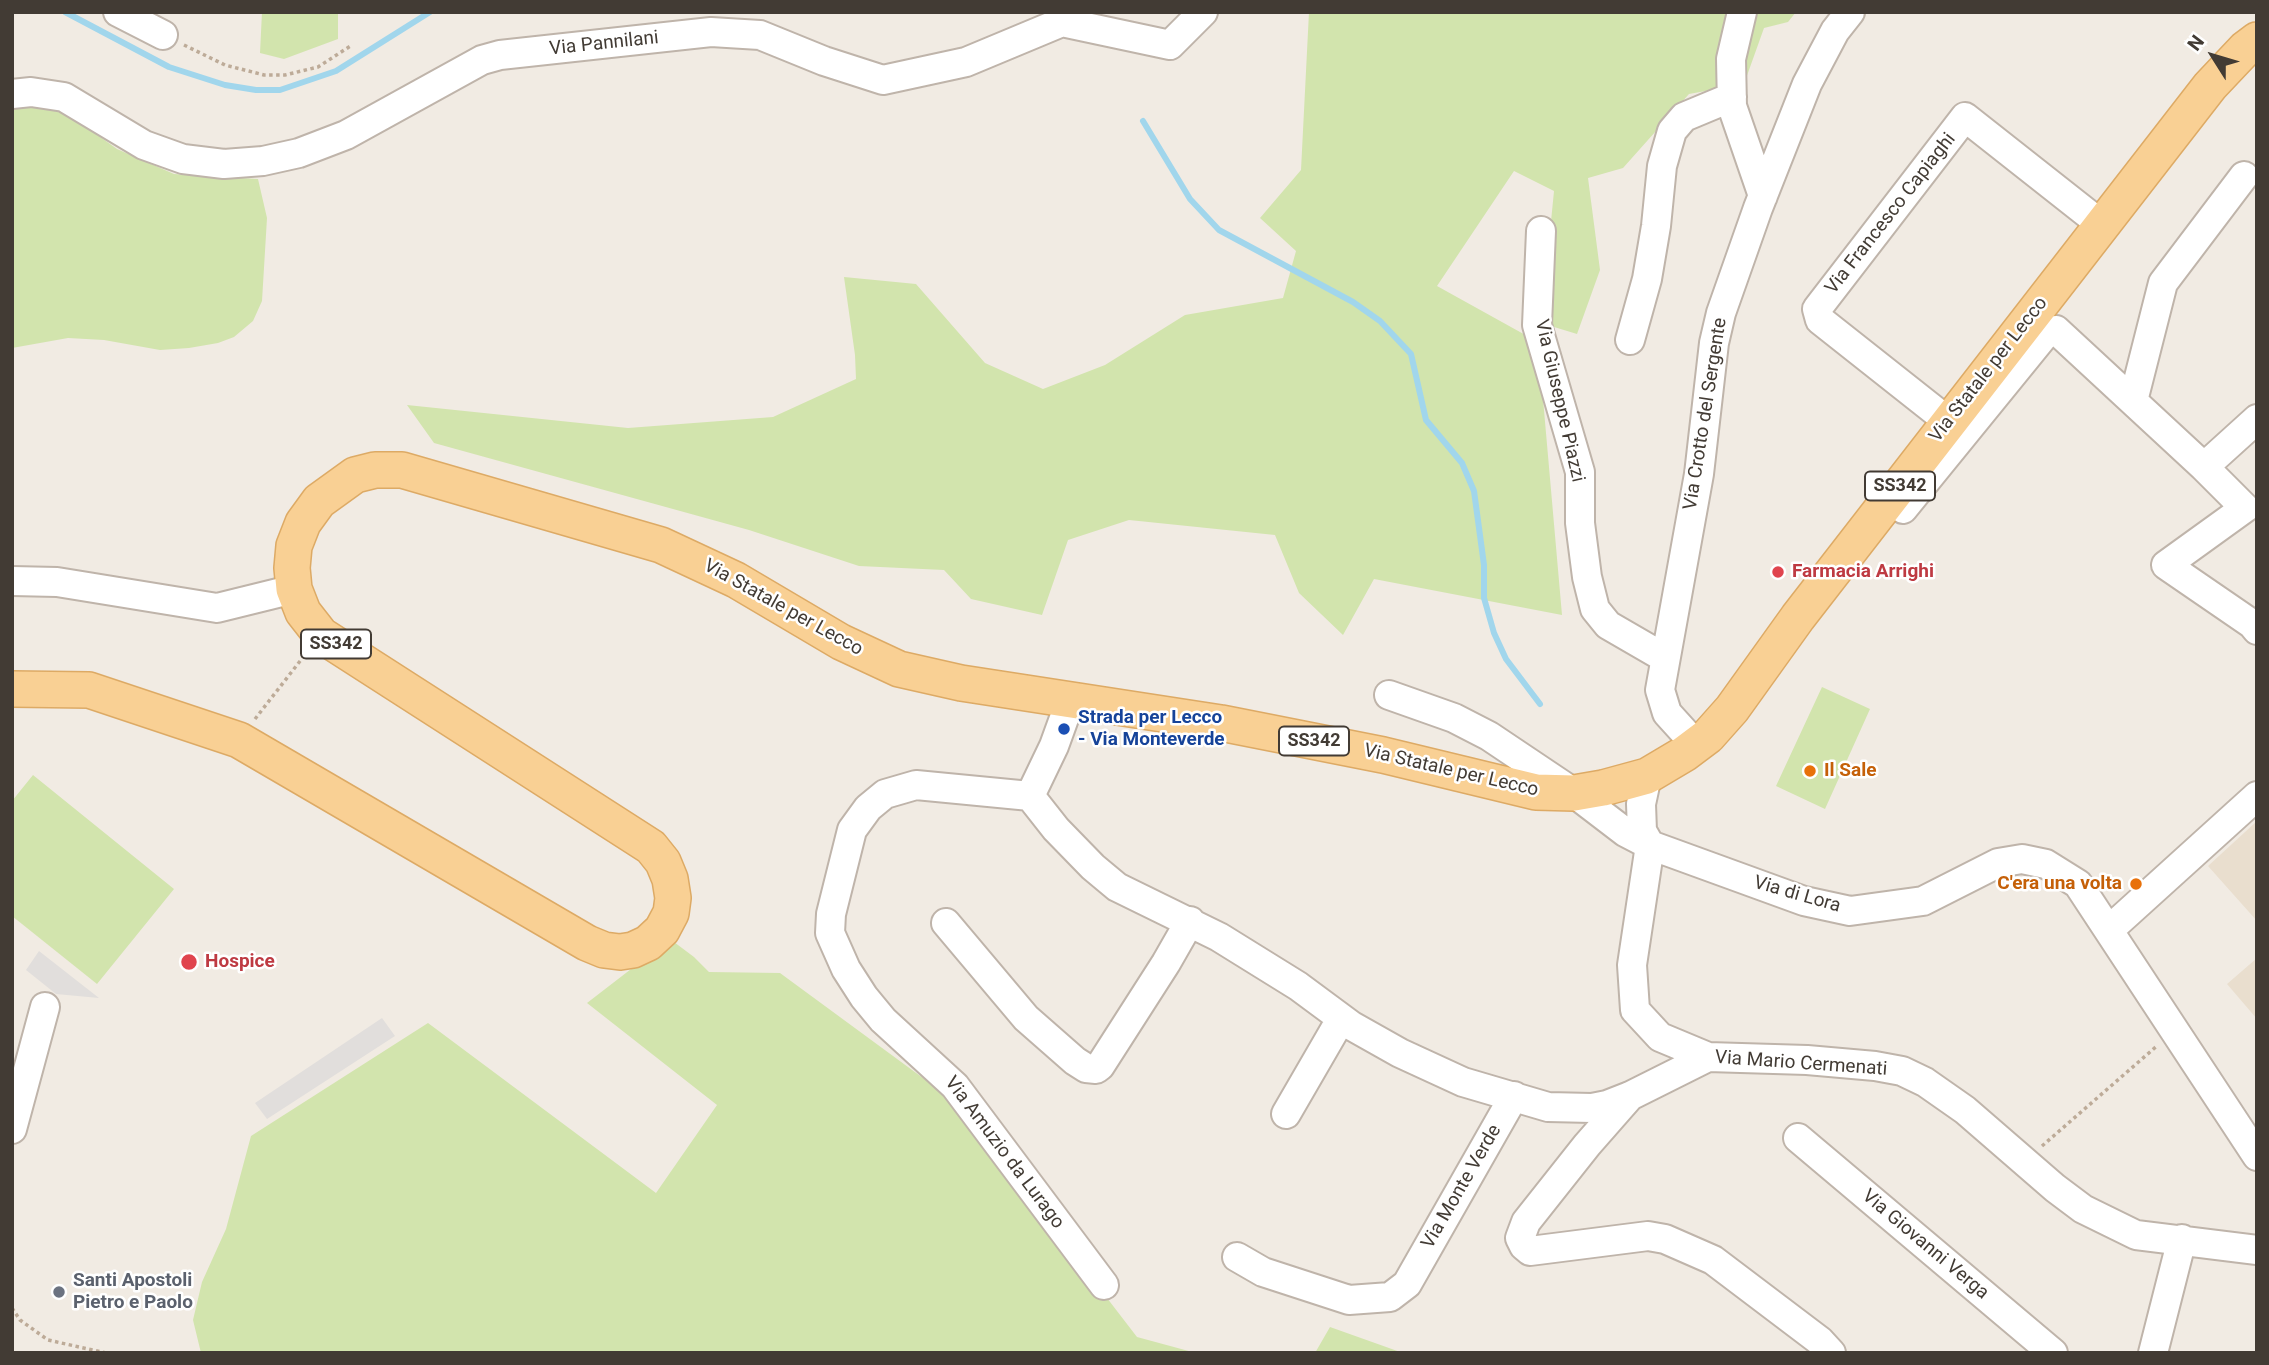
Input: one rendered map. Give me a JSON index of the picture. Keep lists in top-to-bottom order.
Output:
{
  "streets": {
    "main road": ["Via Statale per Lecco", "SS342"],
    "street": [
      "Via Pannilani",
      "Via Francesco Capiaghi",
      "Via Giuseppe Piazzi",
      "Via Crotto del Sergente",
      "Via di Lora",
      "Via Mario Cermenati",
      "Via Amuzio da Lurago",
      "Via Monte Verde",
      "Via Giovanni Verga"
    ]
  },
  "crossings": [
    ["Via Francesco Capiaghi", "Via Statale per Lecco"],
    ["Via Statale per Lecco", "Via Crotto del Sergente"],
    ["Via Statale per Lecco", "Via di Lora"],
    ["Via Giuseppe Piazzi", "Via Crotto del Sergente"],
    ["Via Mario Cermenati", "Via Monte Verde"]
  ],
  "places": [
    "Farmacia Arrighi",
    "Strada per Lecco - Via Monteverde",
    "Il Sale",
    "C'era una volta",
    "Hospice",
    "Santi Apostoli Pietro e Paolo"
  ],
  "north": "top left"
}
